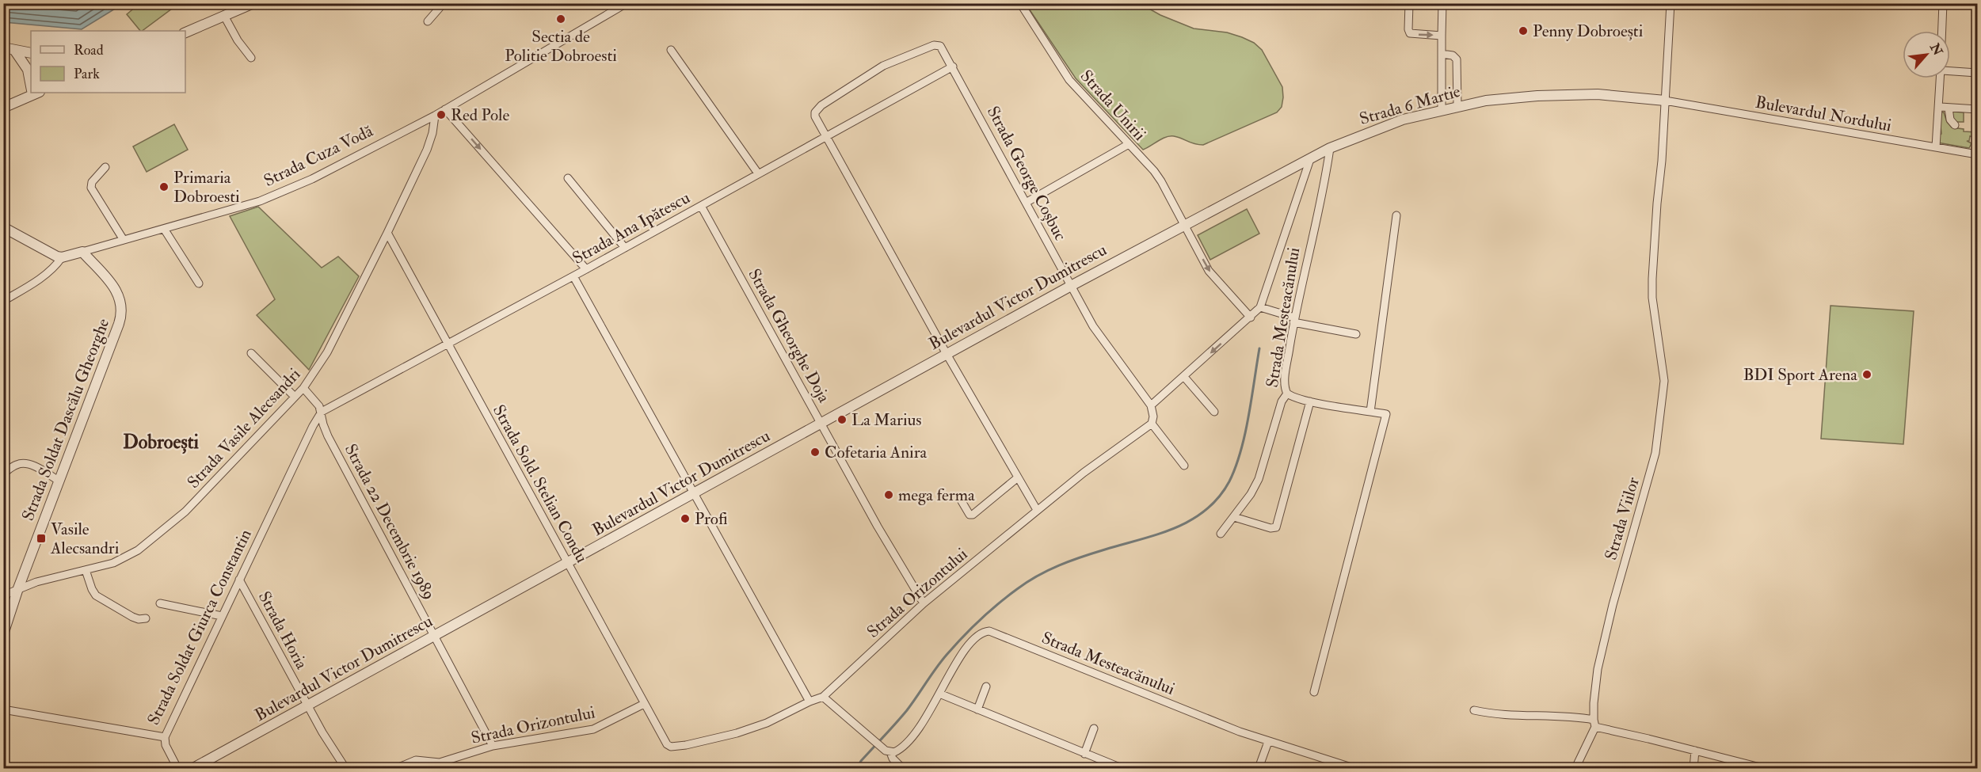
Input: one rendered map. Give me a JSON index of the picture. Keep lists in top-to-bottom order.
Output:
{
  "streets": {
    "street": [
      "Strada Unirii",
      "Strada 6 Martie",
      "Bulevardul Nordului",
      "Strada Cuza Vodă",
      "Strada George Coșbuc",
      "Strada Ana Ipătescu",
      "Bulevardul Victor Dumitrescu",
      "Strada Mesteacănului",
      "Strada Gheorghe Doja",
      "Strada Soldat Dascălu Gheorghe",
      "Strada Vasile Alecsandri",
      "Strada Sold. Stelian Condu",
      "Strada Viilor",
      "Strada 22 Decembrie 1989",
      "Strada Orizontului",
      "Strada Soldat Giurca Constantin",
      "Strada Horia"
    ]
  },
  "crossings": [
    ["Strada Unirii", "Strada 6 Martie"],
    ["Strada Unirii", "Bulevardul Victor Dumitrescu"],
    ["Strada 6 Martie", "Bulevardul Nordului"],
    ["Strada 6 Martie", "Bulevardul Victor Dumitrescu"],
    ["Strada 6 Martie", "Strada Mesteacănului"],
    ["Strada 6 Martie", "Strada Viilor"],
    ["Bulevardul Nordului", "Strada Viilor"],
    ["Strada Cuza Vodă", "Strada Soldat Dascălu Gheorghe"],
    ["Strada Cuza Vodă", "Strada Vasile Alecsandri"],
    ["Strada George Coșbuc", "Strada Ana Ipătescu"],
    ["Strada George Coșbuc", "Bulevardul Victor Dumitrescu"],
    ["Strada Ana Ipătescu", "Strada Gheorghe Doja"],
    ["Strada Ana Ipătescu", "Strada Sold. Stelian Condu"],
    ["Strada Ana Ipătescu", "Strada 22 Decembrie 1989"],
    ["Strada Ana Ipătescu", "Strada Soldat Giurca Constantin"],
    ["Bulevardul Victor Dumitrescu", "Strada Gheorghe Doja"],
    ["Bulevardul Victor Dumitrescu", "Strada Sold. Stelian Condu"],
    ["Bulevardul Victor Dumitrescu", "Strada 22 Decembrie 1989"],
    ["Bulevardul Victor Dumitrescu", "Strada Horia"],
    ["Strada Gheorghe Doja", "Strada Orizontului"],
    ["Strada Soldat Dascălu Gheorghe", "Strada Vasile Alecsandri"],
    ["Strada Vasile Alecsandri", "Strada Sold. Stelian Condu"],
    ["Strada Vasile Alecsandri", "Strada 22 Decembrie 1989"],
    ["Strada Sold. Stelian Condu", "Strada Orizontului"],
    ["Strada 22 Decembrie 1989", "Strada Orizontului"],
    ["Strada 22 Decembrie 1989", "Strada Soldat Giurca Constantin"],
    ["Strada Soldat Giurca Constantin", "Strada Horia"]
  ],
  "districts": ["Dobroești"],
  "places": {
    "other": [
      "Sectia de Politie Dobroesti",
      "Penny Dobroești",
      "Red Pole",
      "Primaria Dobroesti",
      "BDI Sport Arena",
      "La Marius",
      "Cofetaria Anira",
      "mega ferma",
      "Profi"
    ],
    "transit": ["Vasile Alecsandri"]
  },
  "legend": ["Road", "Park"],
  "north": "top right"
}
